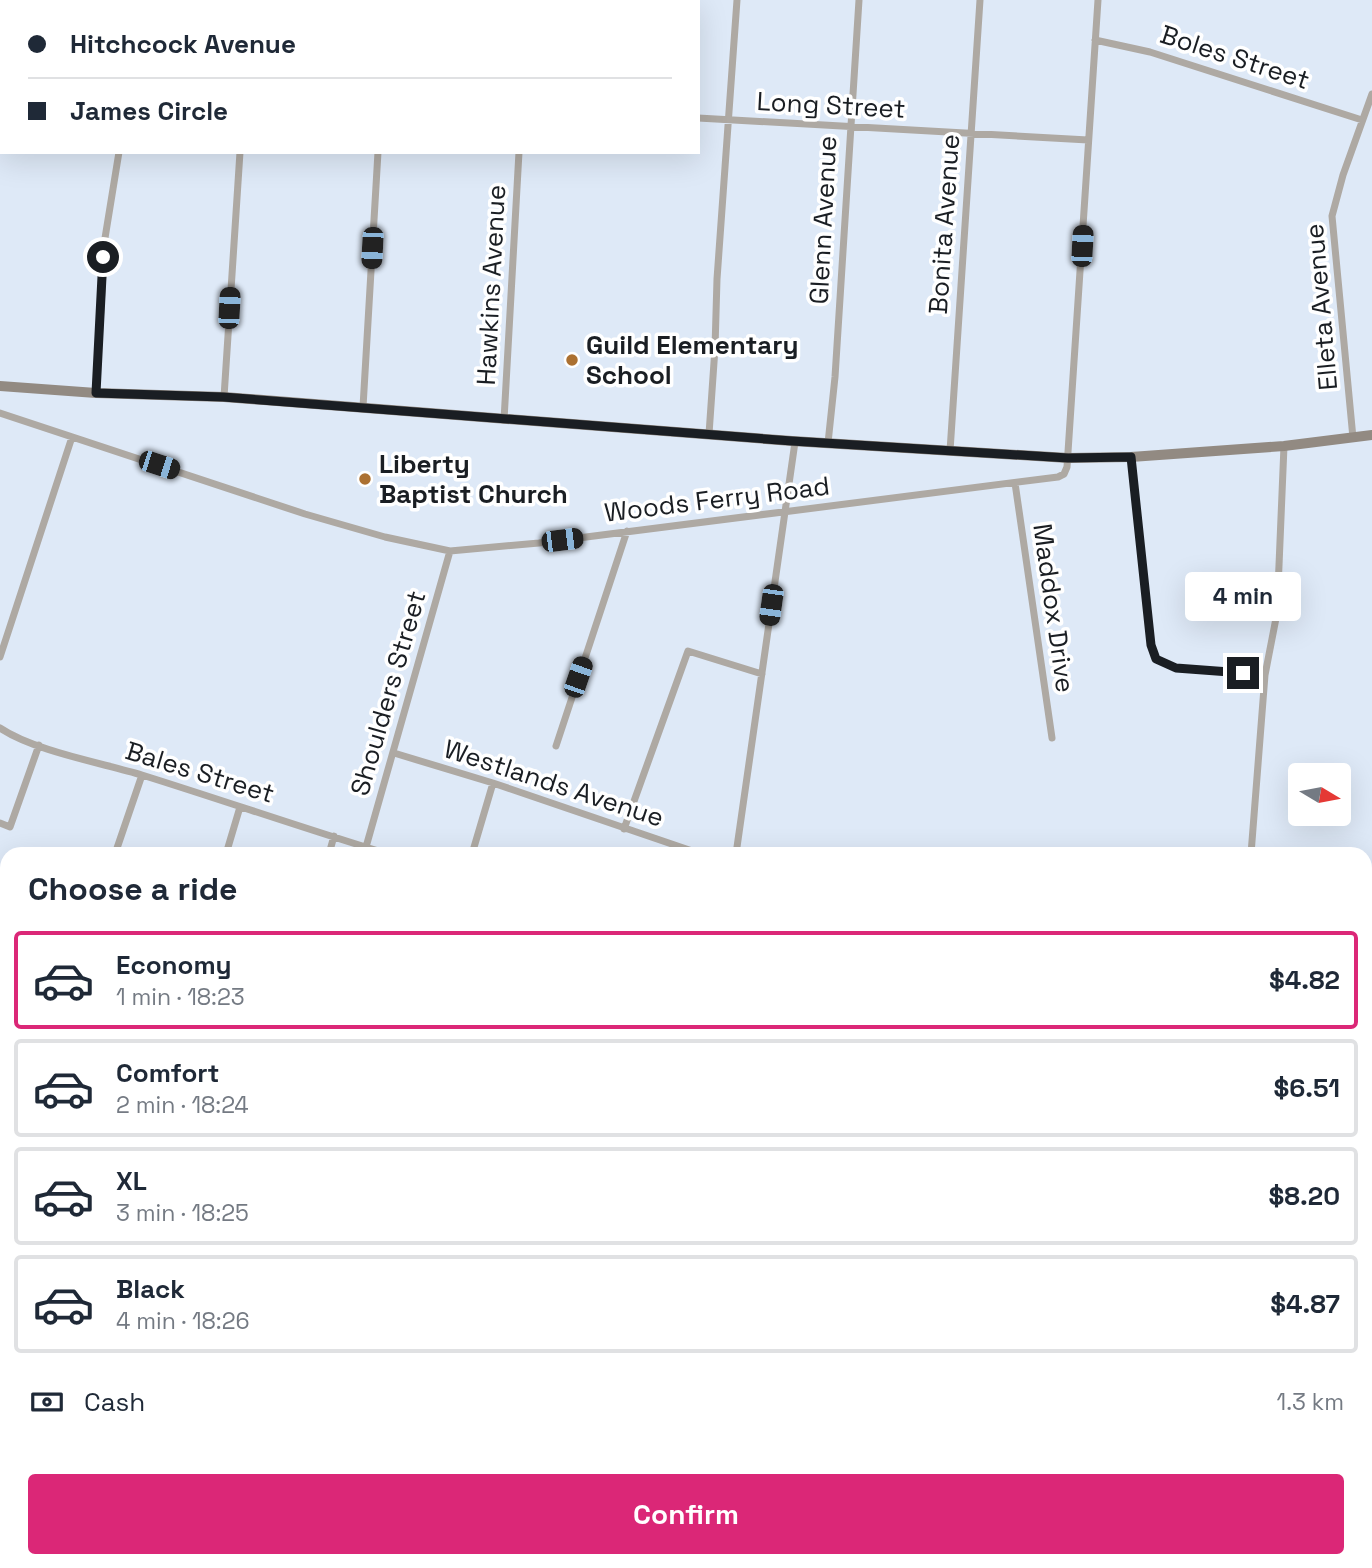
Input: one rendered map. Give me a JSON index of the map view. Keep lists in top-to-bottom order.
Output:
{
  "streets": {
    "street": [
      "Boles Street",
      "Long Street",
      "Glenn Avenue",
      "Bonita Avenue",
      "Hawkins Avenue",
      "Elleta Avenue",
      "Woods Ferry Road",
      "Maddox Drive",
      "Shoulders Street",
      "Bales Street",
      "Westlands Avenue"
    ]
  },
  "crossings": [
    ["Boles Street", "Elleta Avenue"],
    ["Long Street", "Glenn Avenue"],
    ["Long Street", "Bonita Avenue"],
    ["Woods Ferry Road", "Maddox Drive"],
    ["Woods Ferry Road", "Shoulders Street"],
    ["Shoulders Street", "Bales Street"],
    ["Shoulders Street", "Westlands Avenue"]
  ],
  "places": ["Guild Elementary School", "Liberty Baptist Church"],
  "north": "right",
  "page": {
    "banner": ["Hitchcock Avenue", "James Circle"],
    "bubble": "4 min",
    "heading": "Choose a ride",
    "list": [
      {
        "name": "Economy",
        "note": "1 min · 18:23",
        "value": "$4.82"
      },
      {
        "name": "Comfort",
        "note": "2 min · 18:24",
        "value": "$6.51"
      },
      {
        "name": "XL",
        "note": "3 min · 18:25",
        "value": "$8.20"
      },
      {
        "name": "Black",
        "note": "4 min · 18:26",
        "value": "$4.87"
      }
    ],
    "pay": ["Cash", "1.3 km"],
    "buttons": "Confirm"
  }
}
